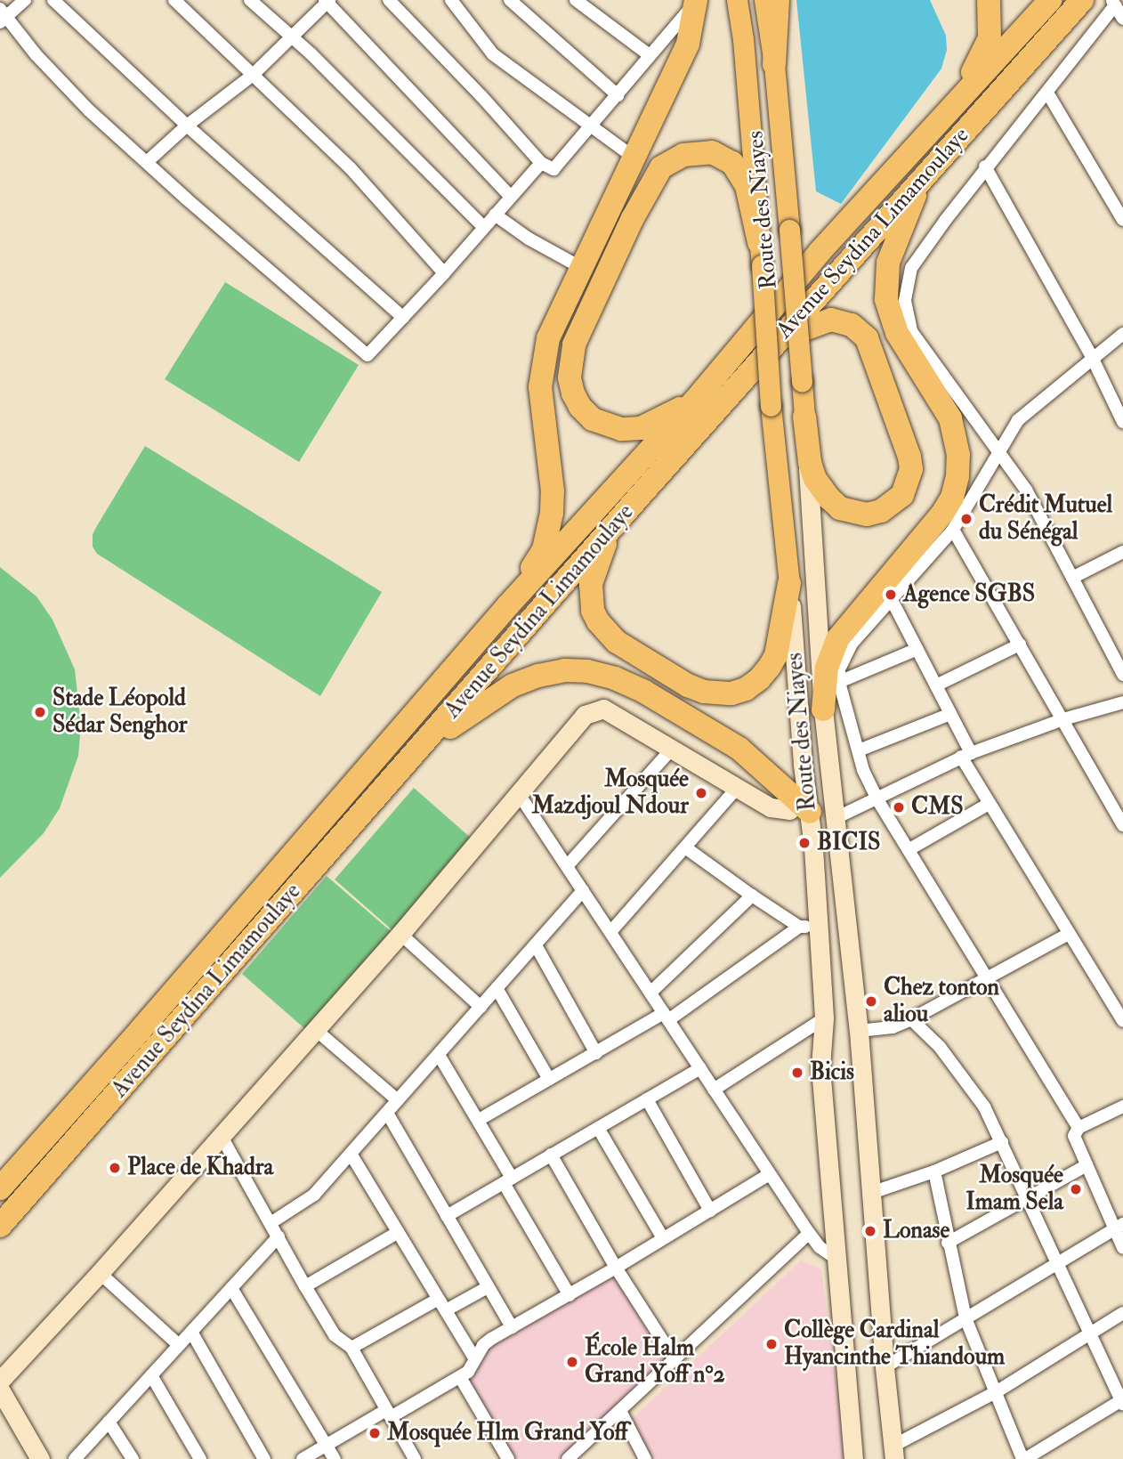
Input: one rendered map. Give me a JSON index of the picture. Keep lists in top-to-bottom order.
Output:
{
  "streets": {
    "highway": ["Avenue Seydina Limamoulaye"],
    "main road": ["Route des Niayes"]
  },
  "places": [
    "Crédit Mutuel du Sénégal",
    "Agence SGBS",
    "Stade Léopold Sédar Senghor",
    "Mosquée Mazdjoul Ndour",
    "CMS",
    "BICIS",
    "Chez tonton aliou",
    "Bicis",
    "Place de Khadra",
    "Mosquée Imam Sela",
    "Lonase",
    "Collège Cardinal Hyancinthe Thiandoum",
    "École Halm Grand Yoff n°2",
    "Mosquée Hlm Grand Yoff"
  ]
}
